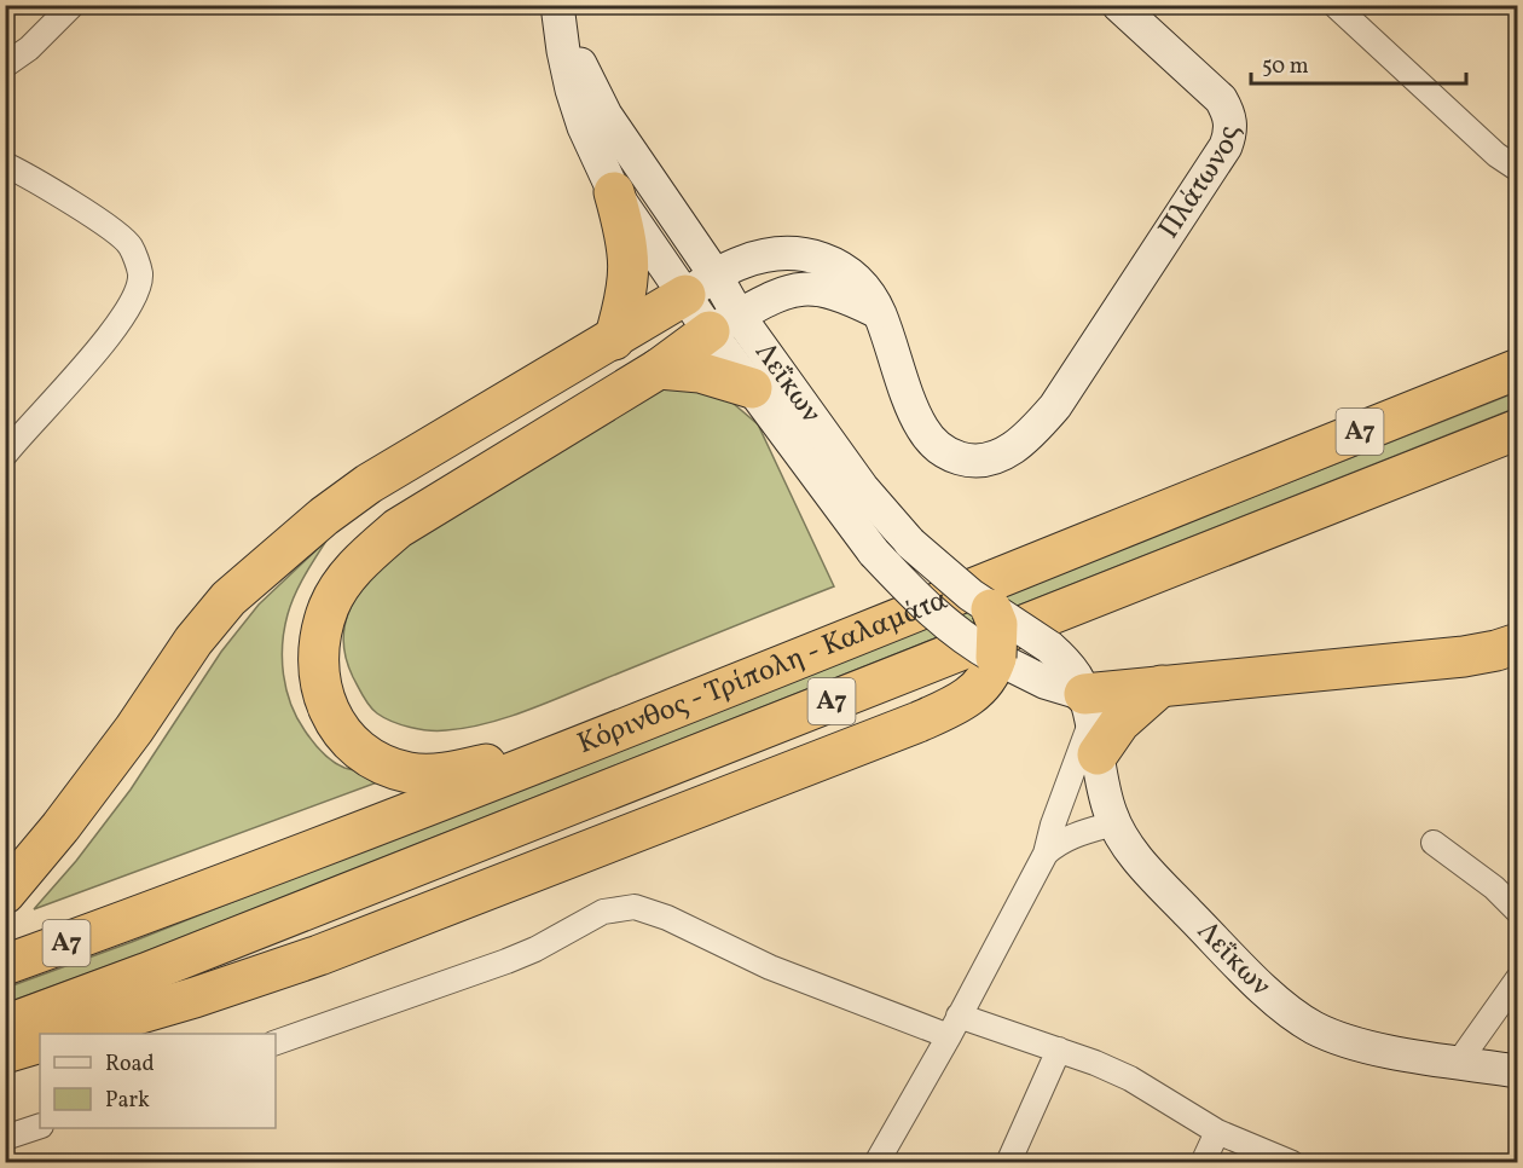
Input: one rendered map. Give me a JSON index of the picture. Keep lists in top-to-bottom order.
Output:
{
  "streets": {
    "highway": ["Α7", "Κόρινθος - Τρίπολη - Καλαμάτα"],
    "street": ["Πλάτωνος", "Λεΐκων"]
  },
  "crossings": [
    ["Πλάτωνος", "Λεΐκων"]
  ],
  "legend": ["Road", "Park"],
  "scale_bar": "50 m"
}
